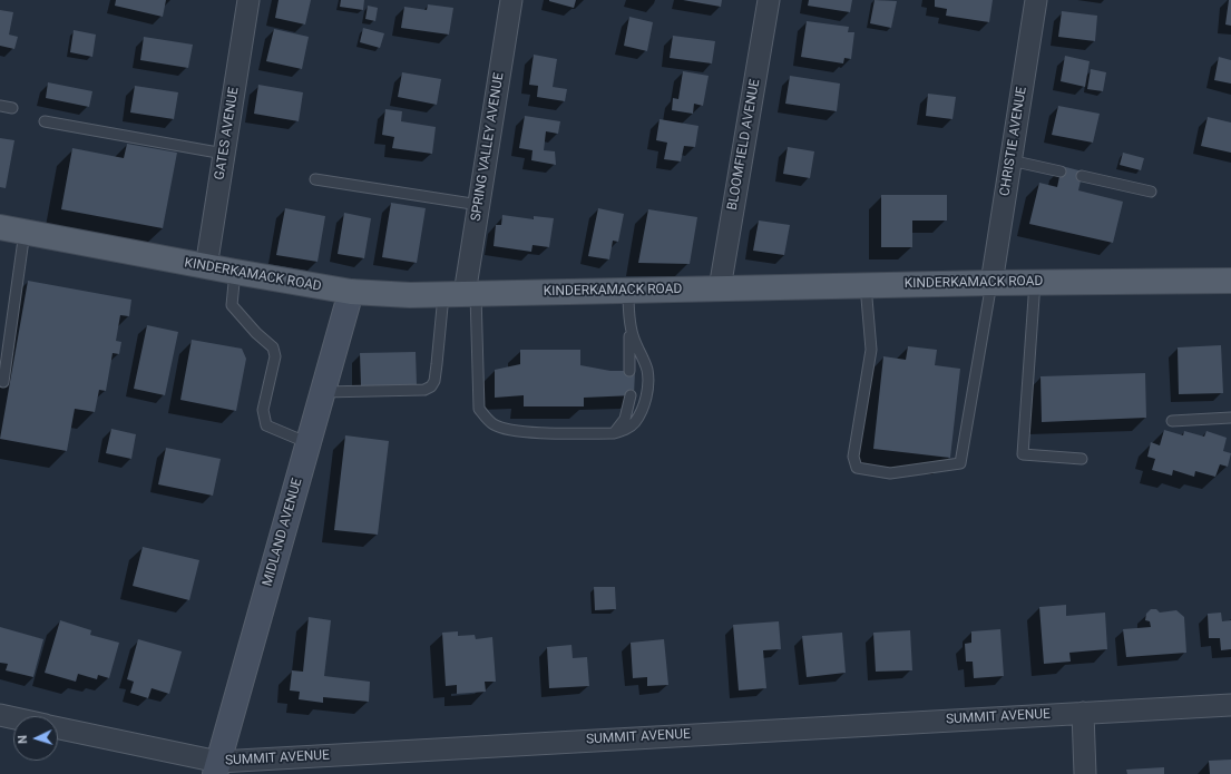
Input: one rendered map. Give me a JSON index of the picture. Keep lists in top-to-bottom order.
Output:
{
  "streets": {
    "main road": ["KINDERKAMACK ROAD"],
    "street": [
      "GATES AVENUE",
      "CHRISTIE AVENUE",
      "BLOOMFIELD AVENUE",
      "SPRING VALLEY AVENUE",
      "MIDLAND AVENUE",
      "SUMMIT AVENUE"
    ]
  },
  "crossings": [
    ["GATES AVENUE", "KINDERKAMACK ROAD"],
    ["CHRISTIE AVENUE", "KINDERKAMACK ROAD"],
    ["BLOOMFIELD AVENUE", "KINDERKAMACK ROAD"],
    ["SPRING VALLEY AVENUE", "KINDERKAMACK ROAD"],
    ["KINDERKAMACK ROAD", "MIDLAND AVENUE"],
    ["MIDLAND AVENUE", "SUMMIT AVENUE"]
  ],
  "north": "left"
}
